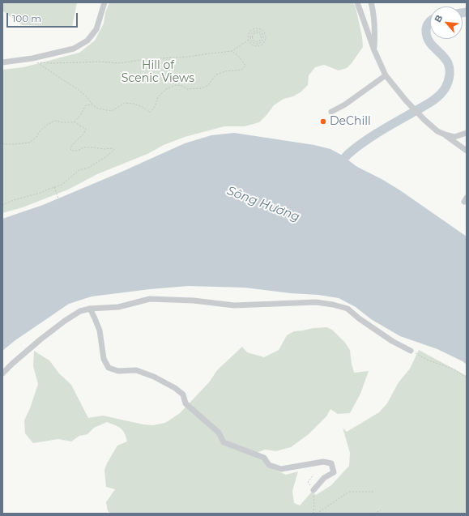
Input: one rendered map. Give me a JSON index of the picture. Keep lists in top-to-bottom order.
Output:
{
  "water": ["Sông Hương"],
  "parks": ["Hill of Scenic Views"],
  "places": ["DeChill"],
  "scale_bar": "100 m",
  "north": "top left"
}
